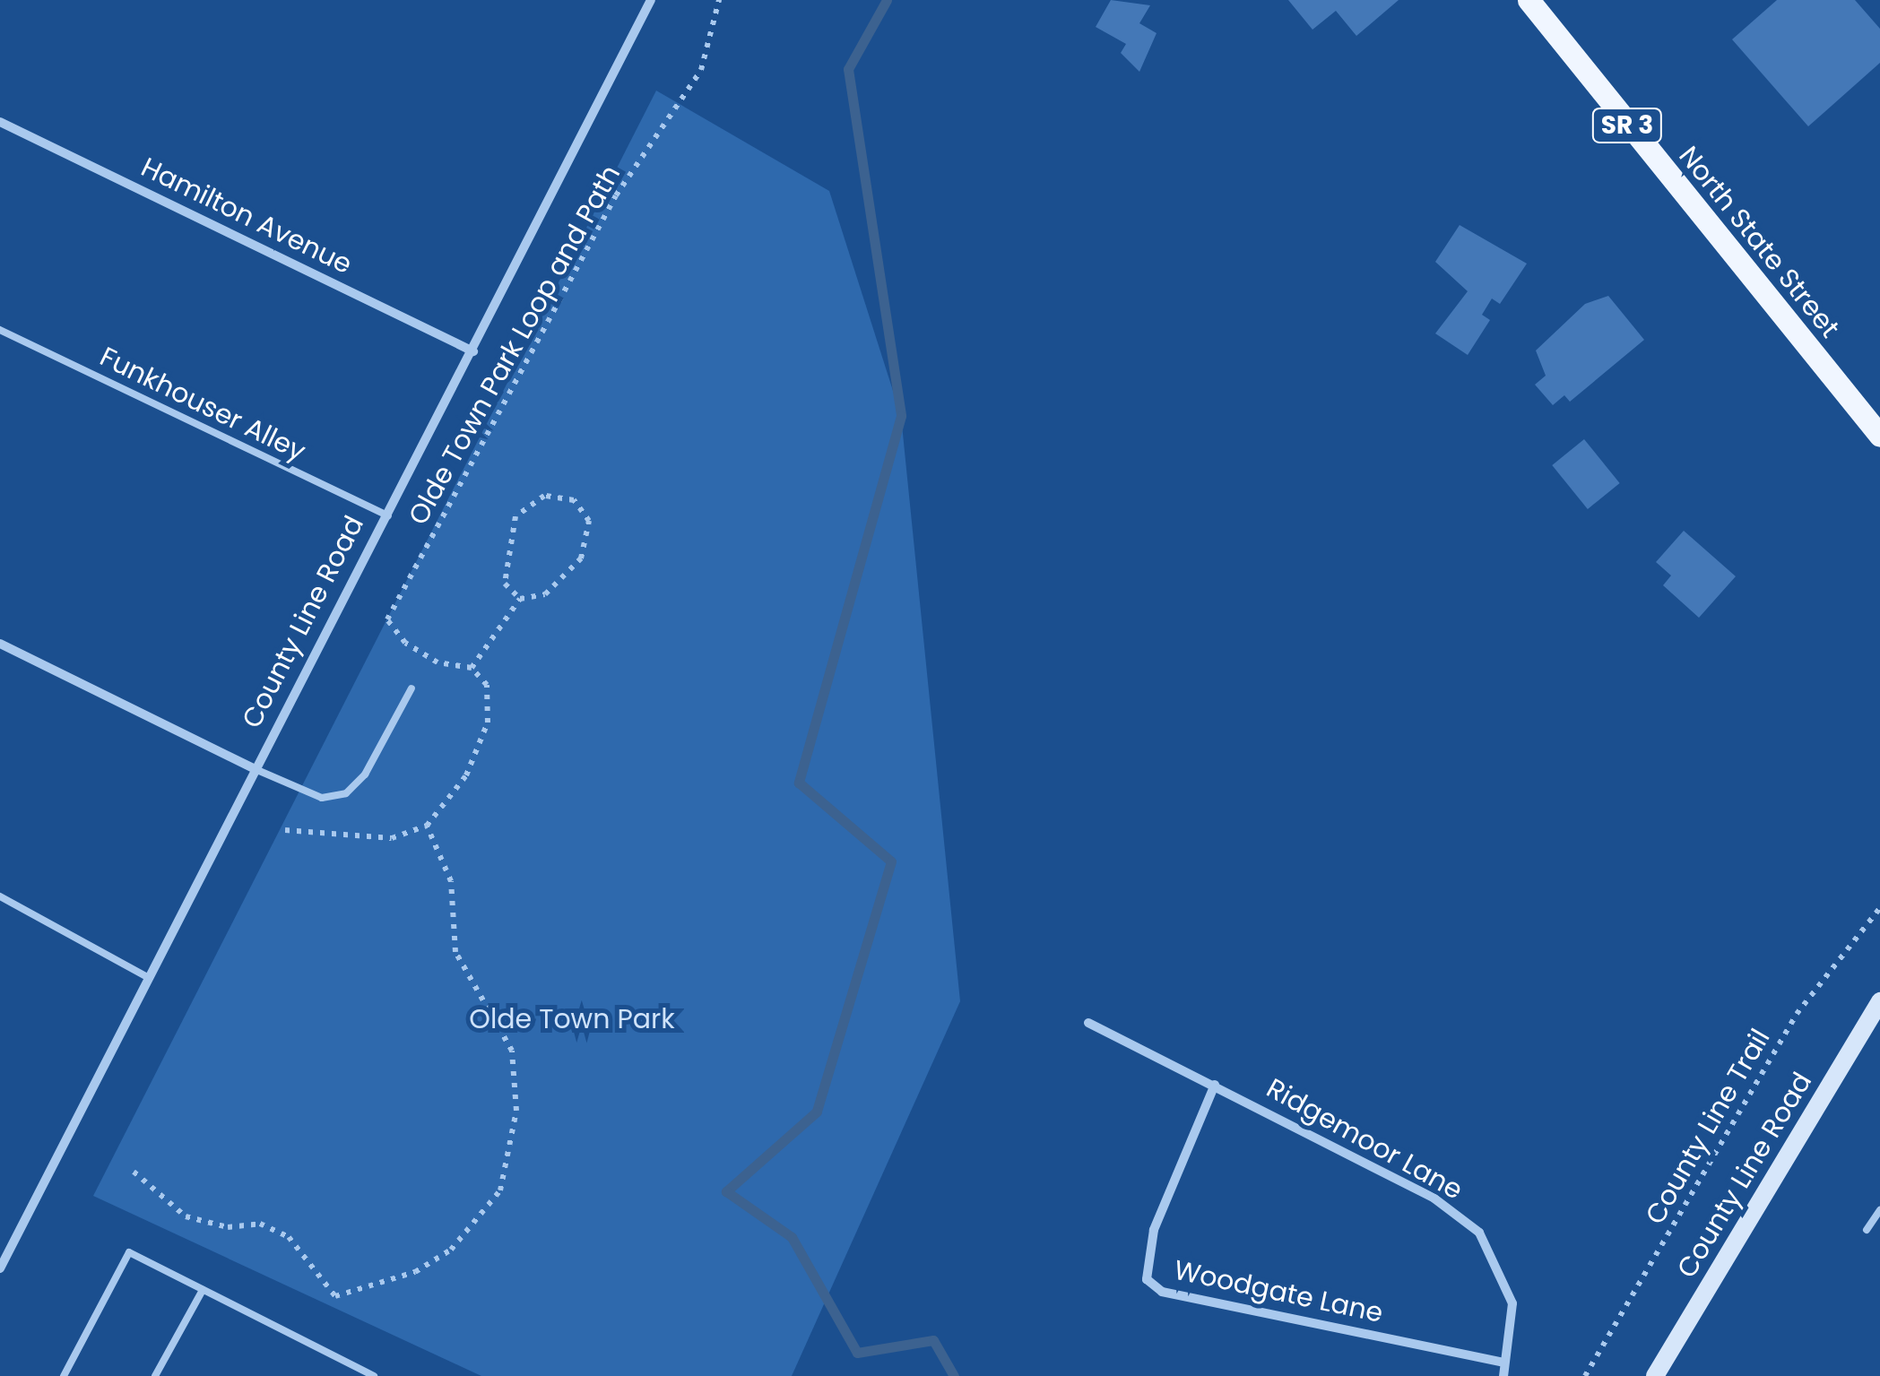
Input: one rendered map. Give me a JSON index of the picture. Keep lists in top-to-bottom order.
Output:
{
  "streets": {
    "main road": ["SR 3", "North State Street", "County Line Road"],
    "street": ["Hamilton Avenue", "Ridgemoor Lane", "Woodgate Lane"],
    "lane": ["Funkhouser Alley"],
    "path": ["Olde Town Park Loop and Path", "County Line Trail"]
  },
  "crossings": [
    ["Hamilton Avenue", "County Line Road"],
    ["Funkhouser Alley", "County Line Road"],
    ["Ridgemoor Lane", "Woodgate Lane"]
  ],
  "parks": ["Olde Town Park"]
}
